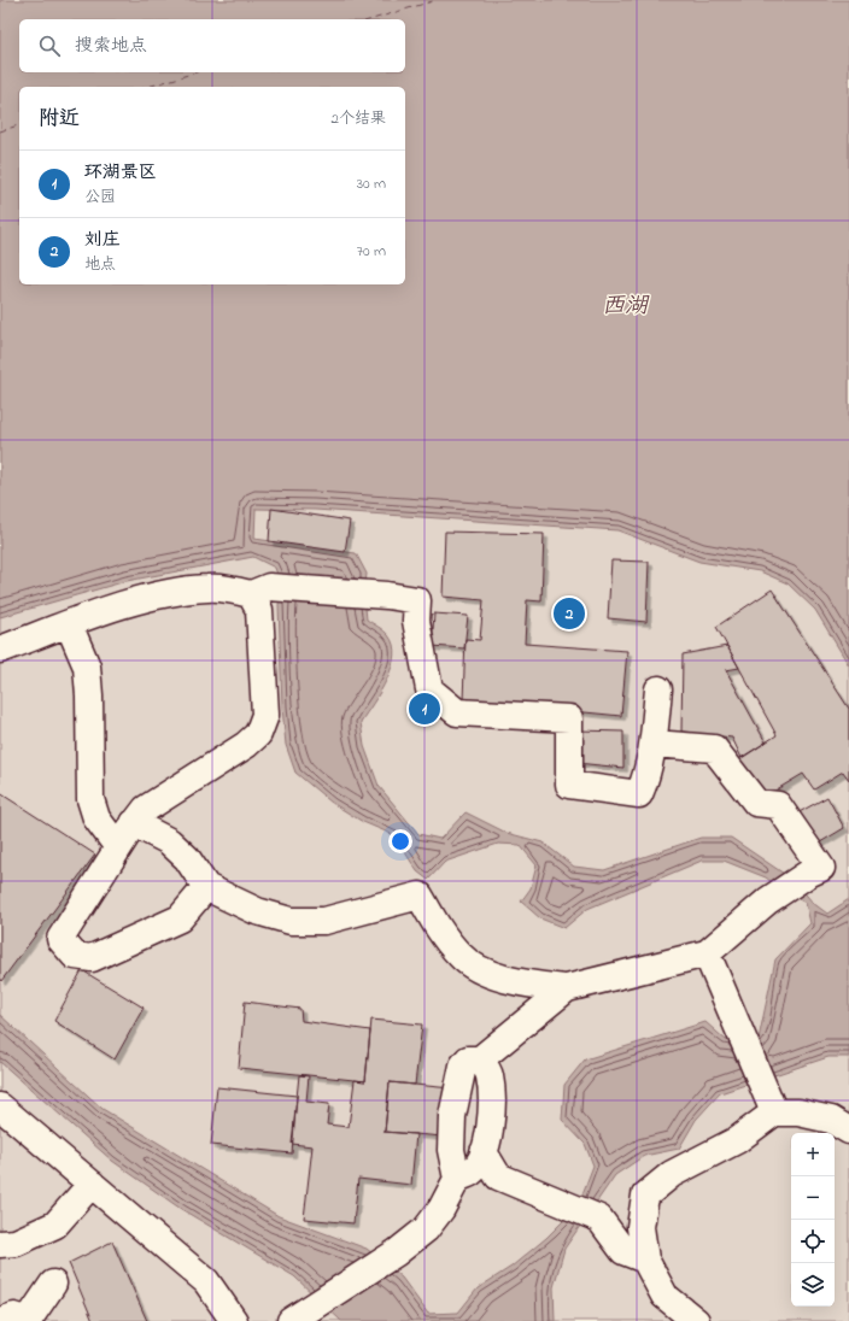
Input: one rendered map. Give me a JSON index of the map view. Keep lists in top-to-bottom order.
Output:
{
  "water": ["西湖"],
  "page": {
    "search": "搜索地点",
    "heading": ["附近", "2个结果"],
    "list": [
      {
        "mark": "1",
        "name": "环湖景区",
        "note": "公园",
        "value": "30 m"
      },
      {
        "mark": "2",
        "name": "刘庄",
        "note": "地点",
        "value": "70 m"
      }
    ],
    "pins": ["2", "1"],
    "map_buttons": ["+", "−"]
  }
}
